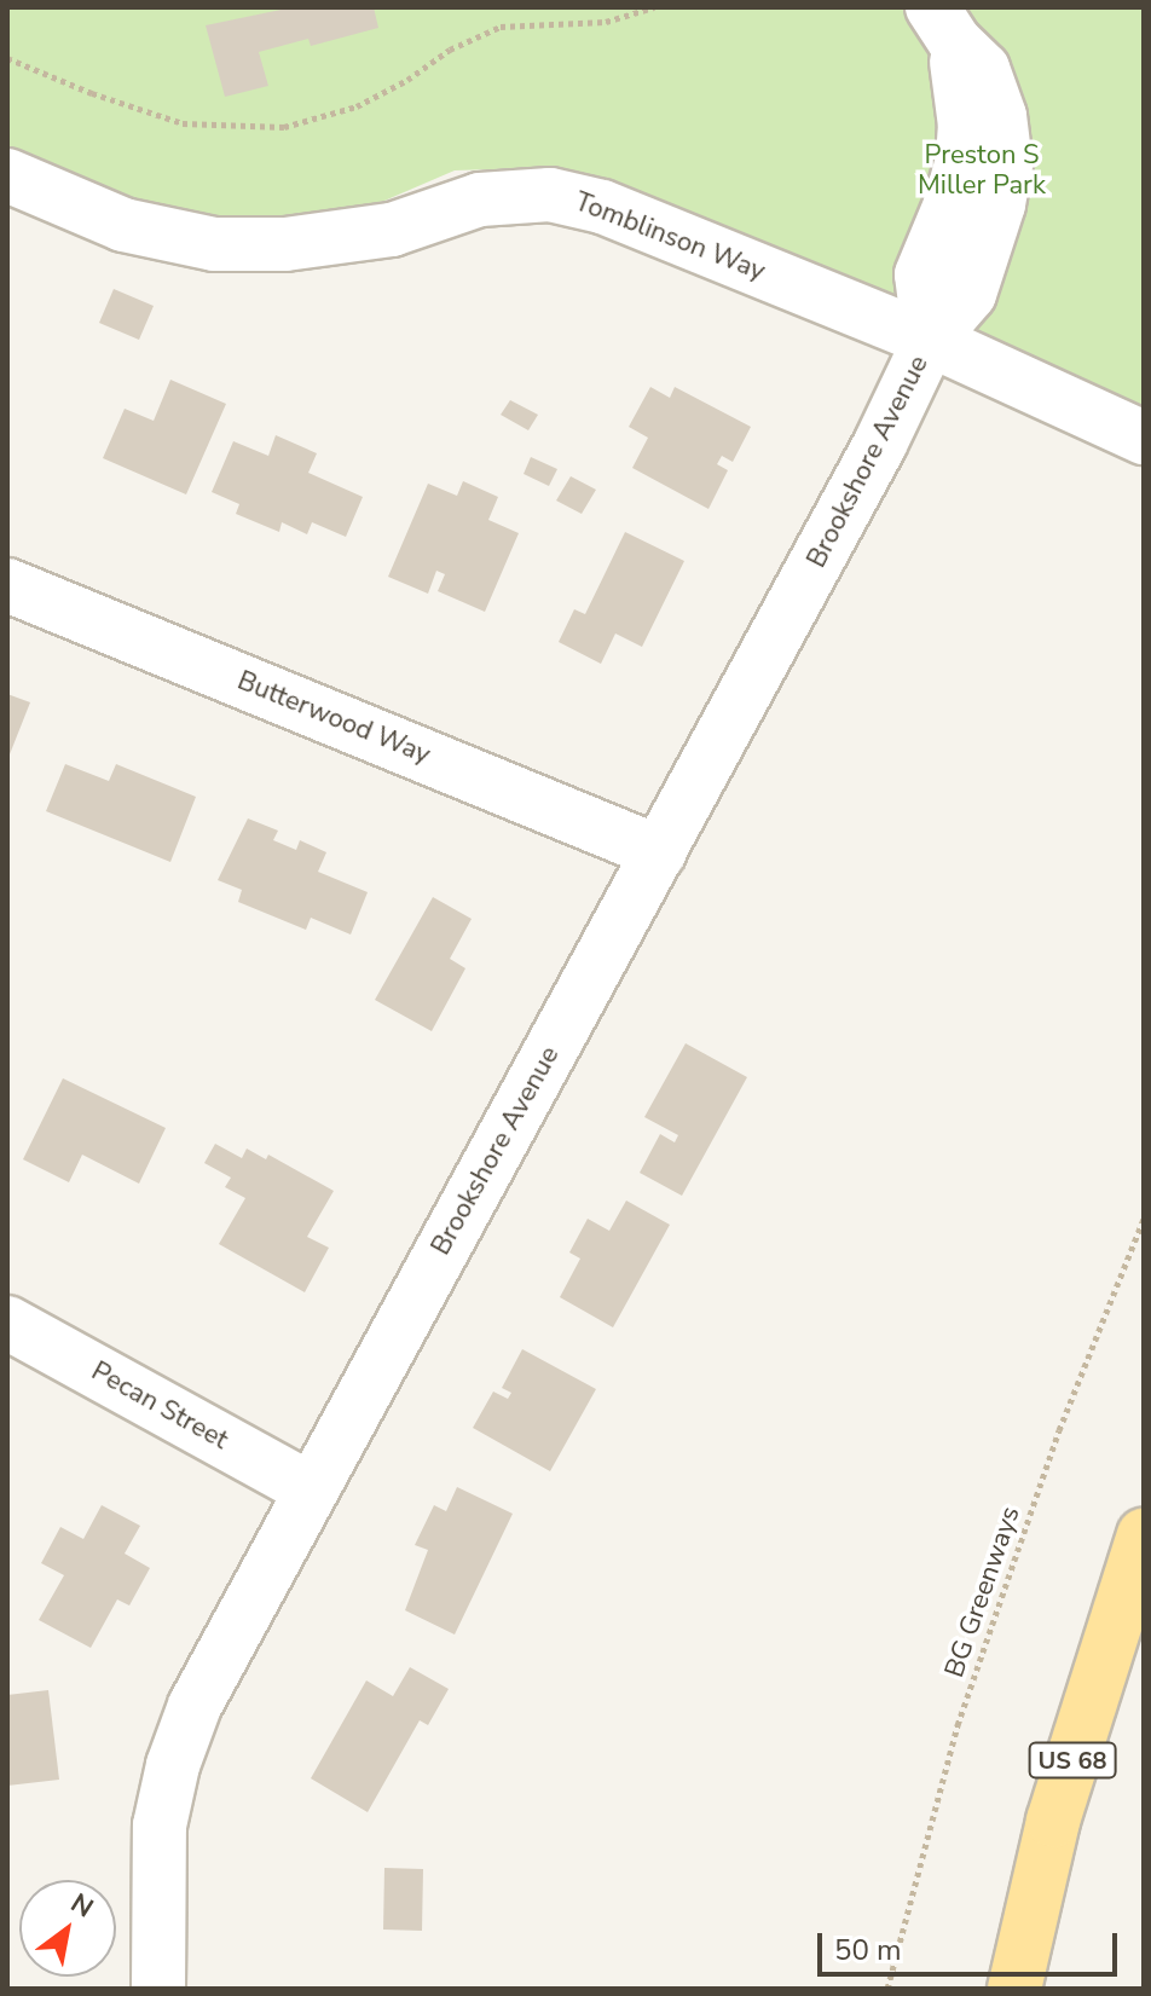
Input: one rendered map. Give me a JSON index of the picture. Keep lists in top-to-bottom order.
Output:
{
  "streets": {
    "main road": ["US 68"],
    "street": [
      "Tomblinson Way",
      "Brookshore Avenue",
      "Butterwood Way",
      "Pecan Street"
    ],
    "path": ["BG Greenways"]
  },
  "crossings": [
    ["Tomblinson Way", "Brookshore Avenue"],
    ["Brookshore Avenue", "Butterwood Way"],
    ["Brookshore Avenue", "Pecan Street"]
  ],
  "parks": ["Preston S Miller Park"],
  "scale_bar": "50 m",
  "north": "top right"
}
